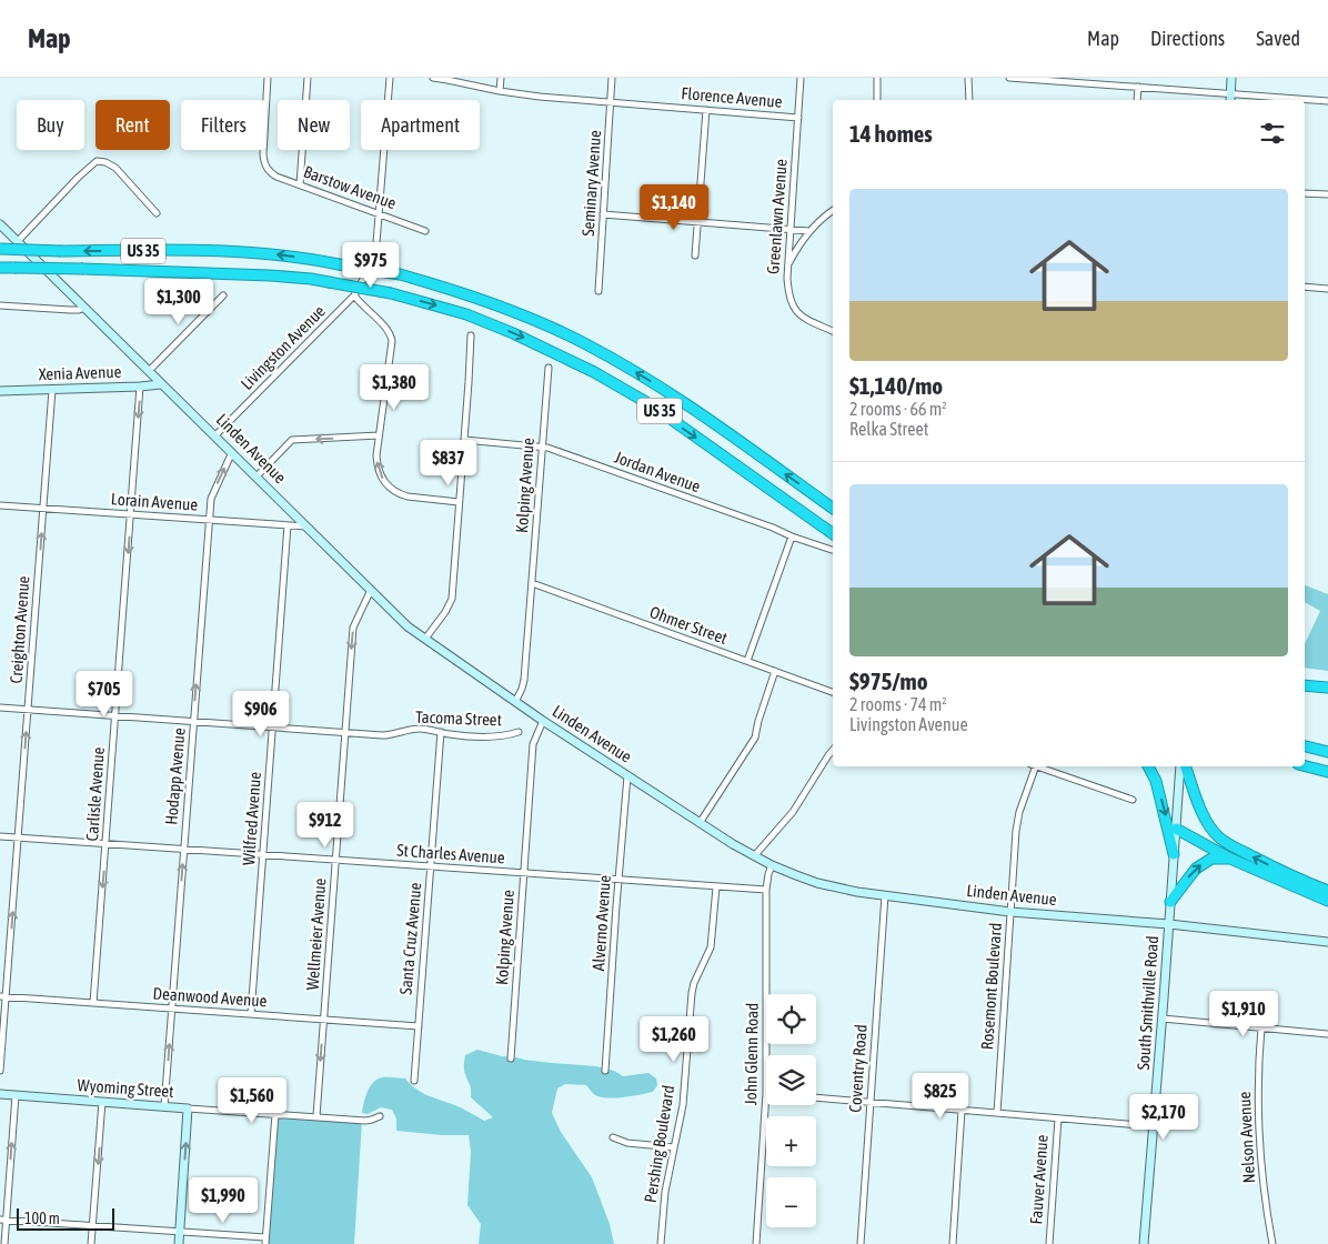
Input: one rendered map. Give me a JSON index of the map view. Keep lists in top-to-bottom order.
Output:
{
  "streets": {
    "highway": ["US 35"],
    "main road": [
      "Xenia Avenue",
      "Linden Avenue",
      "South Smithville Road",
      "Wyoming Street"
    ],
    "street": [
      "Florence Avenue",
      "Seminary Avenue",
      "Barstow Avenue",
      "Greenlawn Avenue",
      "Livingston Avenue",
      "Jordan Avenue",
      "Kolping Avenue",
      "Lorain Avenue",
      "Ohmer Street",
      "Creighton Avenue",
      "Tacoma Street",
      "Hodapp Avenue",
      "Carlisle Avenue",
      "Wilfred Avenue",
      "St Charles Avenue",
      "Alverno Avenue",
      "Wellmeier Avenue",
      "Santa Cruz Avenue",
      "Rosemont Boulevard",
      "Deanwood Avenue",
      "John Glenn Road",
      "Coventry Road",
      "Nelson Avenue",
      "Pershing Boulevard",
      "Fauver Avenue"
    ]
  },
  "crossings": [
    ["Florence Avenue", "Seminary Avenue"],
    ["Florence Avenue", "Greenlawn Avenue"],
    ["Barstow Avenue", "Livingston Avenue"],
    ["Livingston Avenue", "Linden Avenue"],
    ["Xenia Avenue", "Linden Avenue"],
    ["Xenia Avenue", "Creighton Avenue"],
    ["Xenia Avenue", "Carlisle Avenue"],
    ["Linden Avenue", "Kolping Avenue"],
    ["Linden Avenue", "Lorain Avenue"],
    ["Linden Avenue", "Hodapp Avenue"],
    ["Linden Avenue", "Alverno Avenue"],
    ["Linden Avenue", "Wellmeier Avenue"],
    ["Linden Avenue", "Rosemont Boulevard"],
    ["Linden Avenue", "South Smithville Road"],
    ["Linden Avenue", "John Glenn Road"],
    ["Linden Avenue", "Coventry Road"],
    ["Jordan Avenue", "Kolping Avenue"],
    ["Kolping Avenue", "Ohmer Street"],
    ["Kolping Avenue", "St Charles Avenue"],
    ["Lorain Avenue", "Creighton Avenue"],
    ["Lorain Avenue", "Hodapp Avenue"],
    ["Lorain Avenue", "Carlisle Avenue"],
    ["Lorain Avenue", "Wilfred Avenue"],
    ["Creighton Avenue", "Tacoma Street"],
    ["Creighton Avenue", "St Charles Avenue"],
    ["Creighton Avenue", "Deanwood Avenue"],
    ["Tacoma Street", "Hodapp Avenue"],
    ["Tacoma Street", "Carlisle Avenue"],
    ["Tacoma Street", "Wilfred Avenue"],
    ["Tacoma Street", "Wellmeier Avenue"],
    ["Tacoma Street", "Santa Cruz Avenue"],
    ["Hodapp Avenue", "St Charles Avenue"],
    ["Hodapp Avenue", "Deanwood Avenue"],
    ["Hodapp Avenue", "Wyoming Street"],
    ["Carlisle Avenue", "St Charles Avenue"],
    ["Carlisle Avenue", "Deanwood Avenue"],
    ["Wilfred Avenue", "St Charles Avenue"],
    ["Wilfred Avenue", "Deanwood Avenue"],
    ["St Charles Avenue", "Alverno Avenue"],
    ["St Charles Avenue", "Wellmeier Avenue"],
    ["St Charles Avenue", "Santa Cruz Avenue"],
    ["St Charles Avenue", "John Glenn Road"],
    ["St Charles Avenue", "Pershing Boulevard"],
    ["Wellmeier Avenue", "Deanwood Avenue"],
    ["Wellmeier Avenue", "Wyoming Street"],
    ["Santa Cruz Avenue", "Deanwood Avenue"]
  ],
  "one_way": [
    "Creighton Avenue",
    "Hodapp Avenue",
    "Carlisle Avenue",
    "Wellmeier Avenue"
  ],
  "scale_bar": "100 m",
  "page": {
    "header": "Map",
    "nav": ["Map", "Directions", "Saved"],
    "chip": [
      "Buy",
      "Rent",
      "Filters",
      "New",
      "Apartment"
    ],
    "heading": "14 homes",
    "list": [
      {
        "name": "$1,140/mo",
        "note": "2 rooms · 66 m² · Relka Street"
      },
      {
        "name": "$975/mo",
        "note": "2 rooms · 74 m² · Livingston Avenue"
      }
    ],
    "price": [
      "$1,140",
      "$975",
      "$1,300",
      "$1,380",
      "$837",
      "$705",
      "$906",
      "$912",
      "$1,910",
      "$1,260",
      "$825",
      "$1,560",
      "$2,170",
      "$1,990"
    ],
    "map_buttons": ["+", "−"],
    "scale": "100 m"
  }
}
